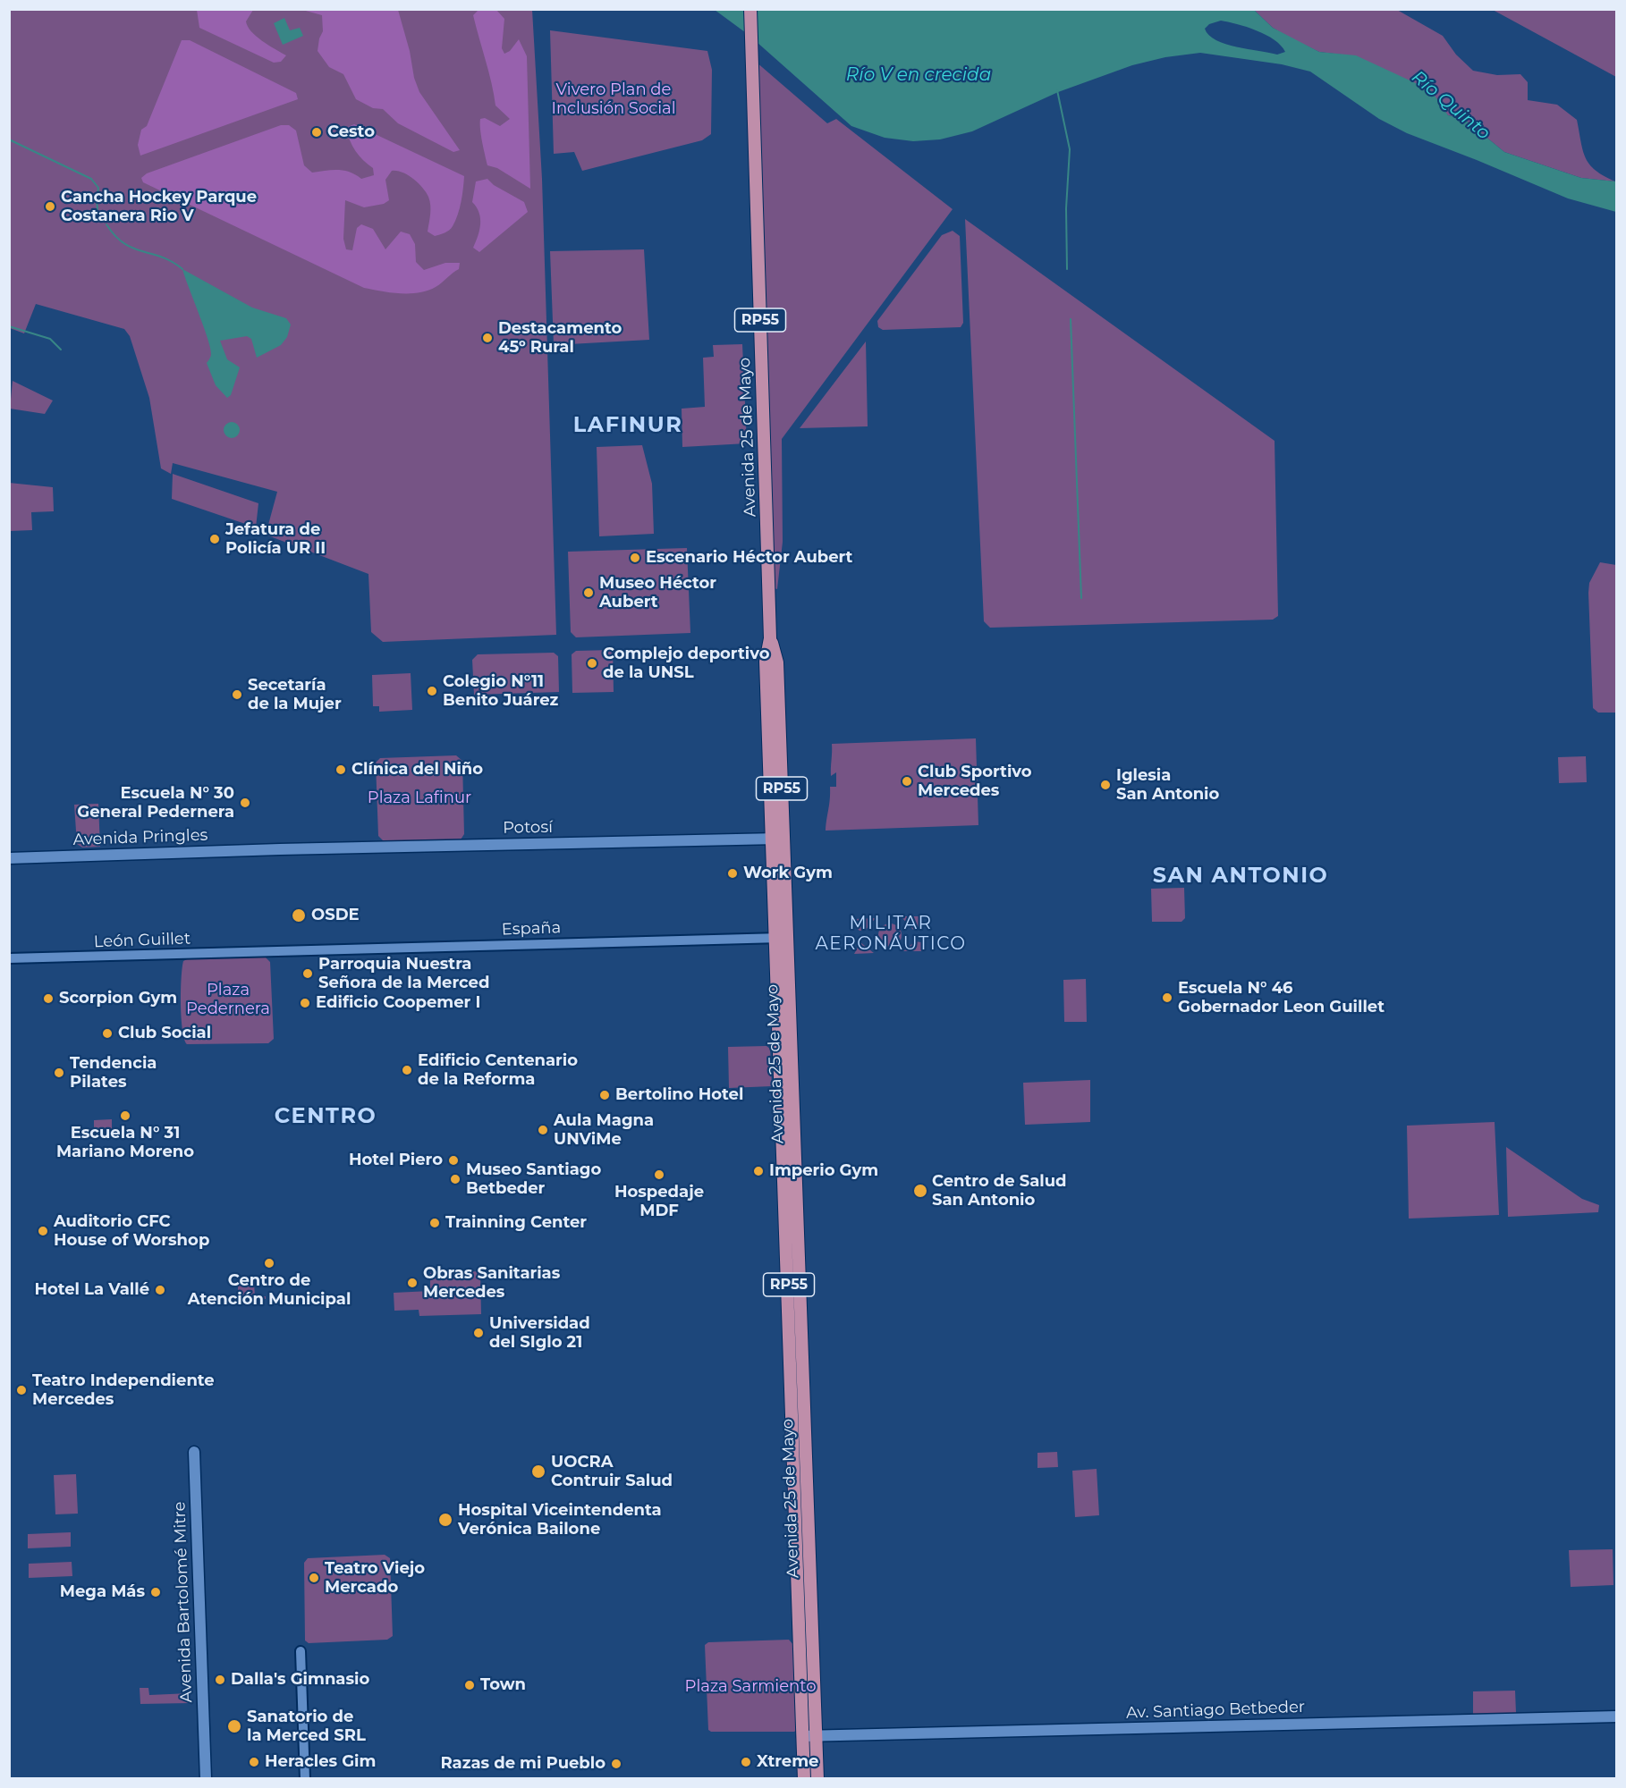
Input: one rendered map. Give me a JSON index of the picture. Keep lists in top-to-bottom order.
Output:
{
  "streets": {
    "main road": [
      "RP55",
      "Avenida 25 de Mayo",
      "Potosí",
      "Avenida Pringles",
      "Avenida Bartolomé Mitre",
      "Av. Santiago Betbeder"
    ],
    "street": ["España", "León Guillet"]
  },
  "crossings": [
    ["Avenida 25 de Mayo", "Potosí"],
    ["Avenida 25 de Mayo", "España"],
    ["Avenida 25 de Mayo", "Av. Santiago Betbeder"],
    ["Potosí", "Avenida Pringles"],
    ["España", "León Guillet"]
  ],
  "districts": [
    "LAFINUR",
    "SAN ANTONIO",
    "MILITAR AERONÁUTICO",
    "CENTRO"
  ],
  "water": ["Río V en crecida", "Río Quinto"],
  "parks": [
    "Vivero Plan de Inclusión Social",
    "Plaza Lafinur",
    "Plaza Pedernera",
    "Plaza Sarmiento"
  ],
  "places": [
    "Cesto",
    "Cancha Hockey Parque Costanera Rio V",
    "Destacamento 45º Rural",
    "Jefatura de Policía UR II",
    "Escenario Héctor Aubert",
    "Museo Héctor Aubert",
    "Complejo deportivo de la UNSL",
    "Colegio N°11 Benito Juárez",
    "Secetaría de la Mujer",
    "Clínica del Niño",
    "Club Sportivo Mercedes",
    "Iglesia San Antonio",
    "Escuela N° 30 General Pedernera",
    "Work Gym",
    "OSDE",
    "Parroquia Nuestra Señora de la Merced",
    "Escuela N° 46 Gobernador Leon Guillet",
    "Scorpion Gym",
    "Edificio Coopemer I",
    "Club Social",
    "Edificio Centenario de la Reforma",
    "Tendencia Pilates",
    "Bertolino Hotel",
    "Escuela N° 31 Mariano Moreno",
    "Aula Magna UNViMe",
    "Hotel Piero",
    "Imperio Gym",
    "Hospedaje MDF",
    "Museo Santiago Betbeder",
    "Centro de Salud San Antonio",
    "Trainning Center",
    "Auditorio CFC House of Worshop",
    "Centro de Atención Municipal",
    "Obras Sanitarias Mercedes",
    "Hotel La Vallé",
    "Universidad del SIglo 21",
    "Teatro Independiente Mercedes",
    "UOCRA Contruir Salud",
    "Hospital Viceintendenta Verónica Bailone",
    "Teatro Viejo Mercado",
    "Mega Más",
    "Dalla's Gimnasio",
    "Town",
    "Sanatorio de la Merced SRL",
    "Heracles Gim",
    "Xtreme",
    "Razas de mi Pueblo"
  ]
}
